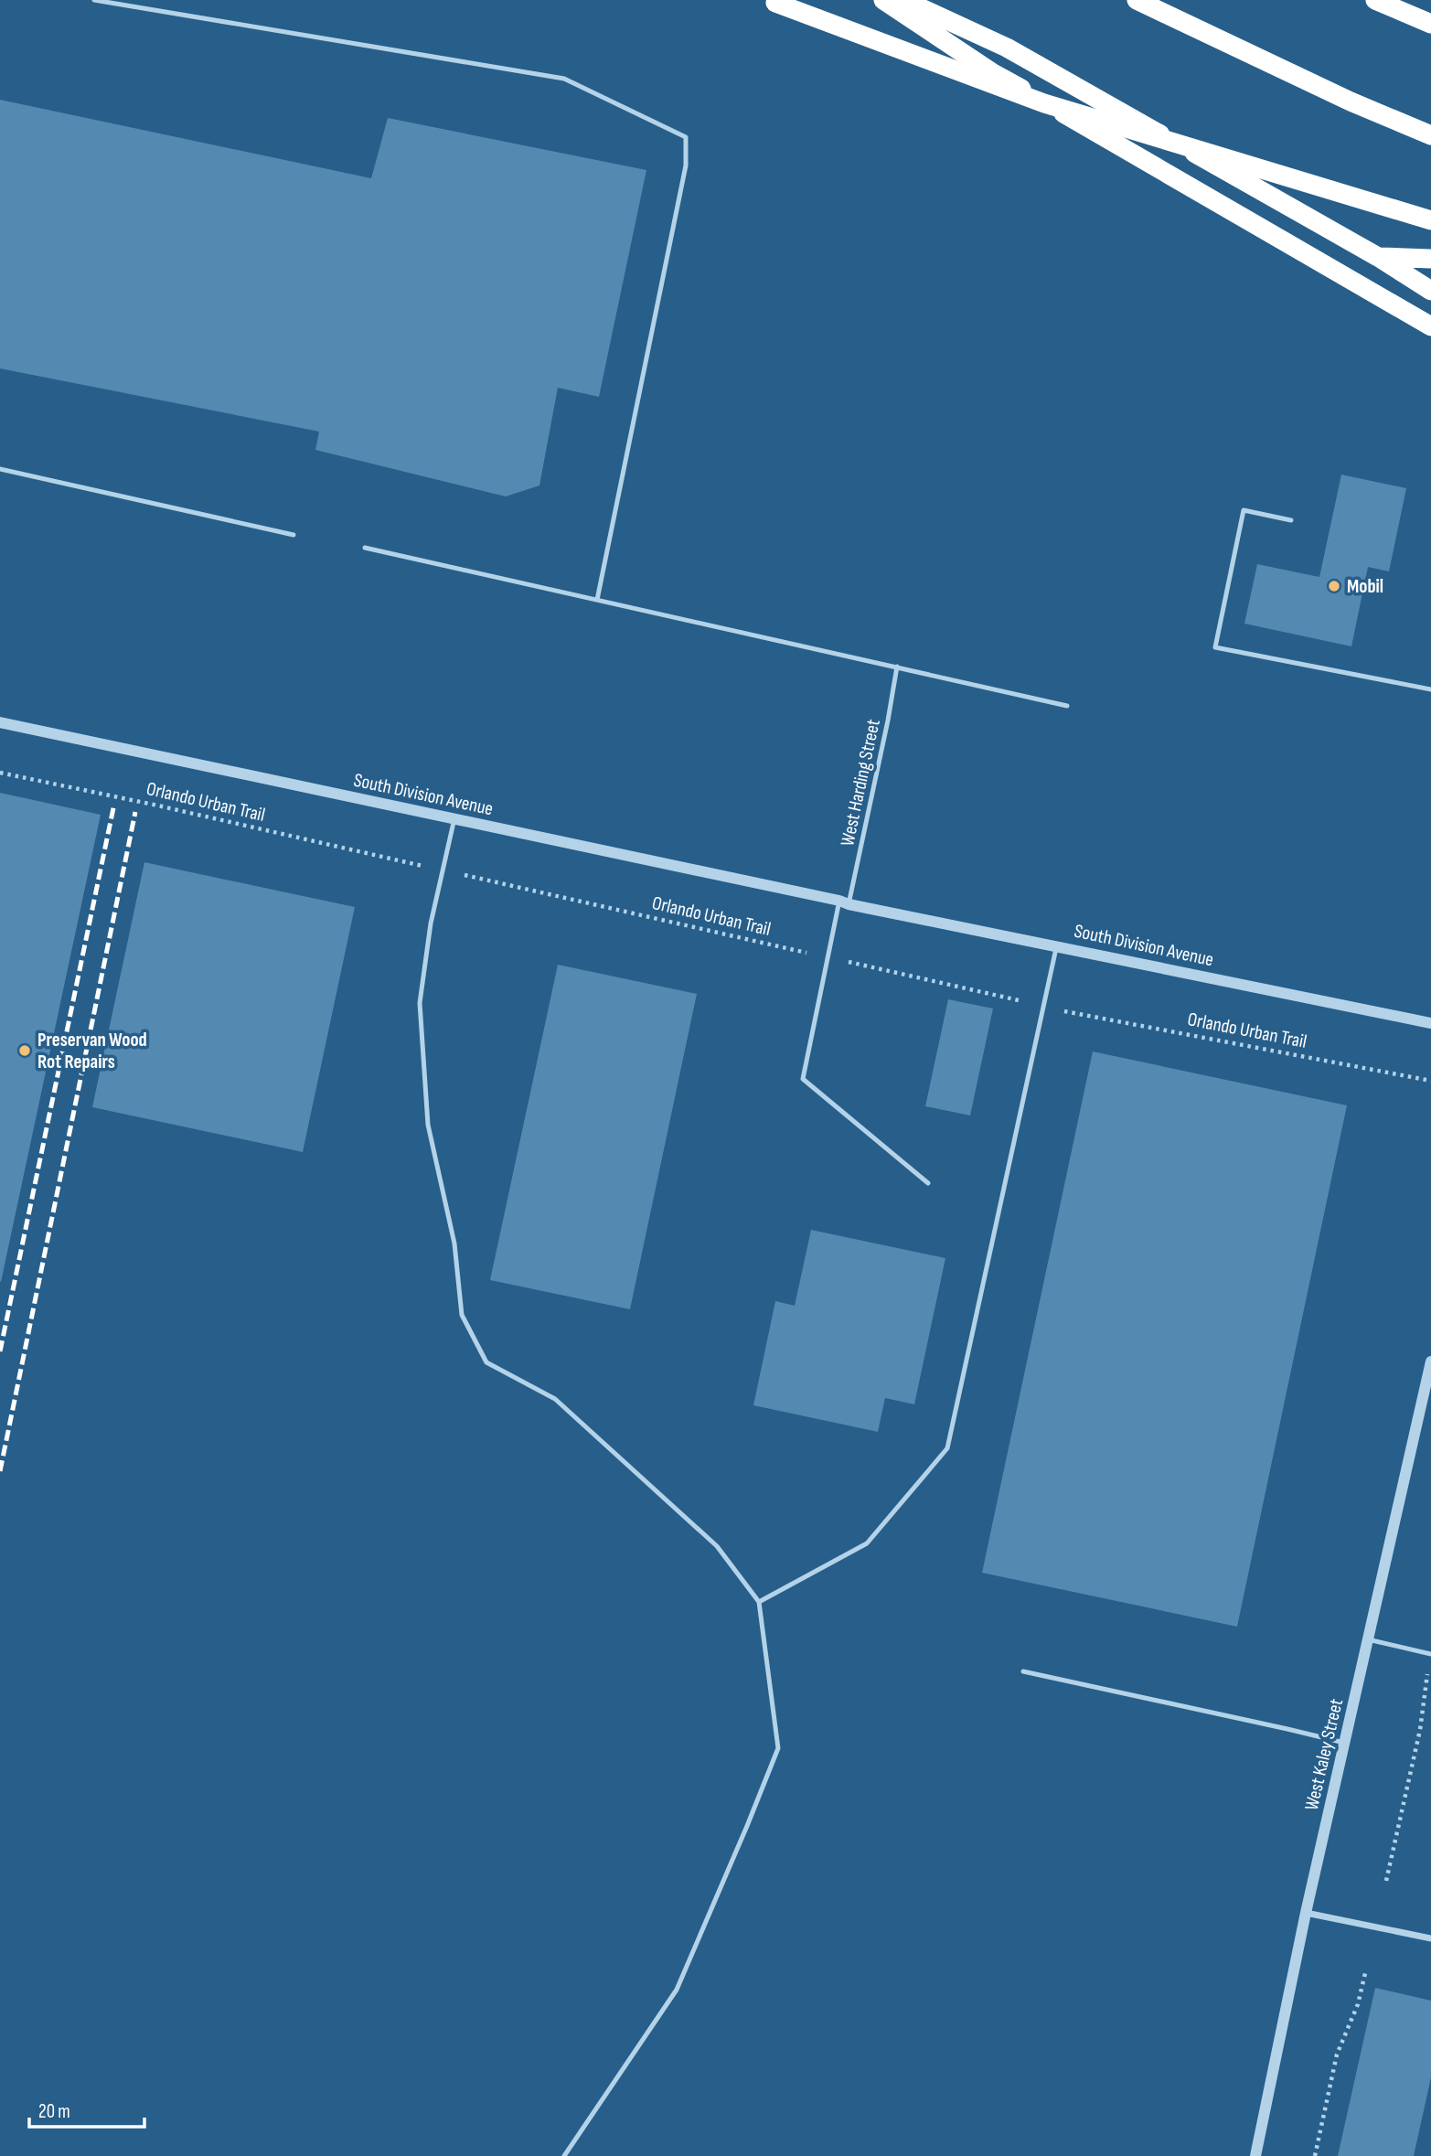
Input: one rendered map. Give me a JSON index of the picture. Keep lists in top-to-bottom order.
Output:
{
  "streets": {
    "street": ["South Division Avenue", "West Kaley Street"],
    "lane": ["West Harding Street"],
    "path": ["Orlando Urban Trail"]
  },
  "crossings": [
    ["West Harding Street", "South Division Avenue"]
  ],
  "places": ["Mobil", "Preservan Wood Rot Repairs"],
  "scale_bar": "20 m"
}
